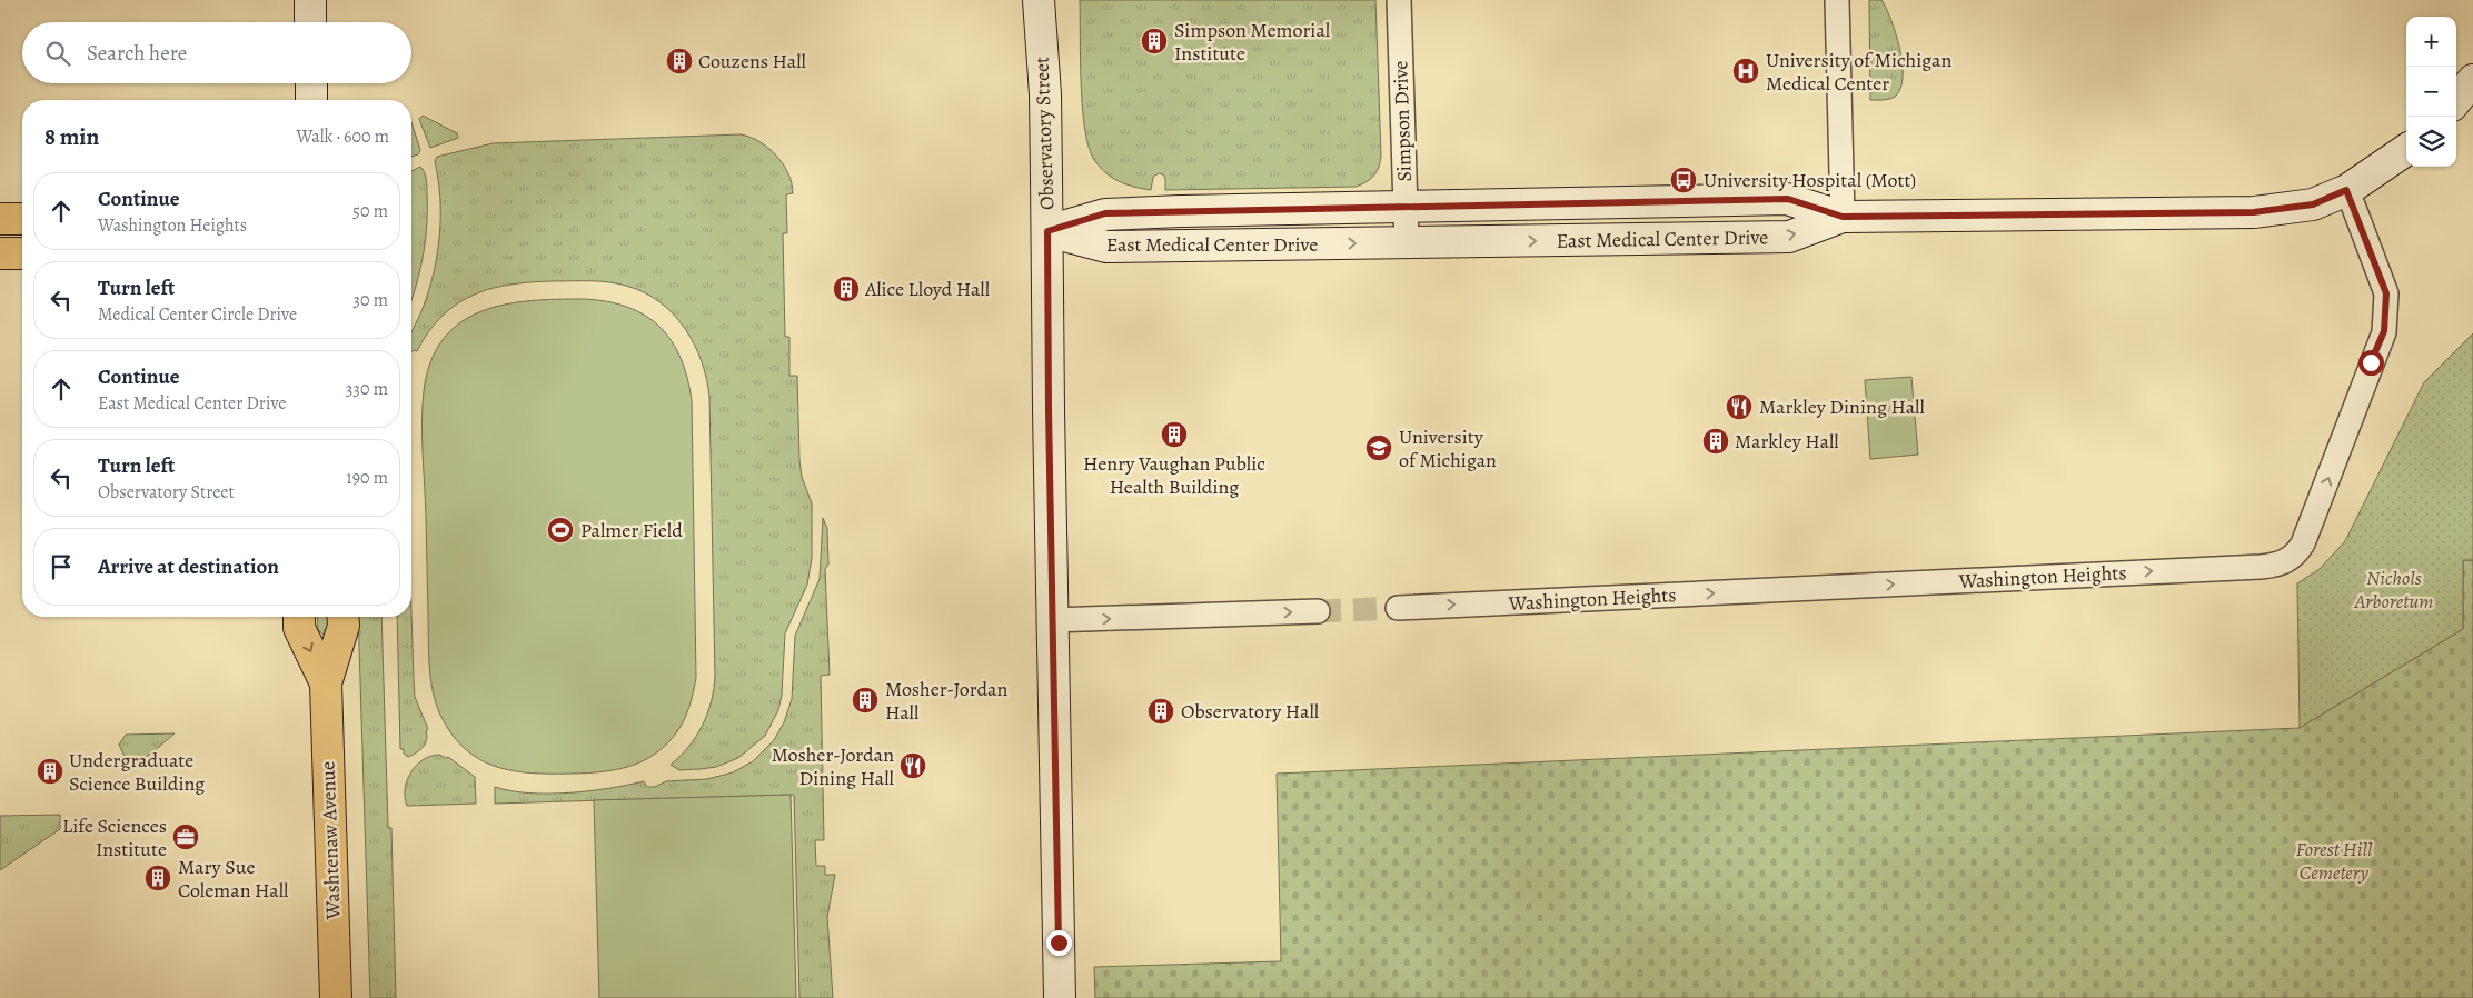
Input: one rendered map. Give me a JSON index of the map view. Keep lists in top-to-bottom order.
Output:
{
  "streets": {
    "main road": ["Washtenaw Avenue"],
    "street": [
      "Simpson Drive",
      "Observatory Street",
      "East Medical Center Drive",
      "Washington Heights"
    ]
  },
  "crossings": [
    ["Simpson Drive", "East Medical Center Drive"],
    ["Observatory Street", "East Medical Center Drive"],
    ["East Medical Center Drive", "Washington Heights"]
  ],
  "one_way": ["Washington Heights"],
  "parks": ["Nichols Arboretum", "Forest Hill Cemetery"],
  "places": {
    "building": [
      "Simpson Memorial Institute",
      "Couzens Hall",
      "Alice Lloyd Hall",
      "Henry Vaughan Public Health Building",
      "Markley Hall",
      "Mosher-Jordan Hall",
      "Observatory Hall",
      "Undergraduate Science Building",
      "Mary Sue Coleman Hall"
    ],
    "hospital": ["University of Michigan Medical Center"],
    "bus stop": ["University Hospital (Mott)"],
    "restaurant": ["Markley Dining Hall", "Mosher-Jordan Dining Hall"],
    "school or university": ["University of Michigan"],
    "sports": ["Palmer Field"],
    "office": ["Life Sciences Institute"]
  },
  "page": {
    "map_buttons": ["+", "−"],
    "search": "Search here",
    "heading": ["8 min", "Walk · 600 m"],
    "list": [
      ["Continue", "Washington Heights", "50 m"],
      ["Turn left", "Medical Center Circle Drive", "30 m"],
      ["Continue", "East Medical Center Drive", "330 m"],
      ["Turn left", "Observatory Street", "190 m"],
      "Arrive at destination"
    ]
  }
}
